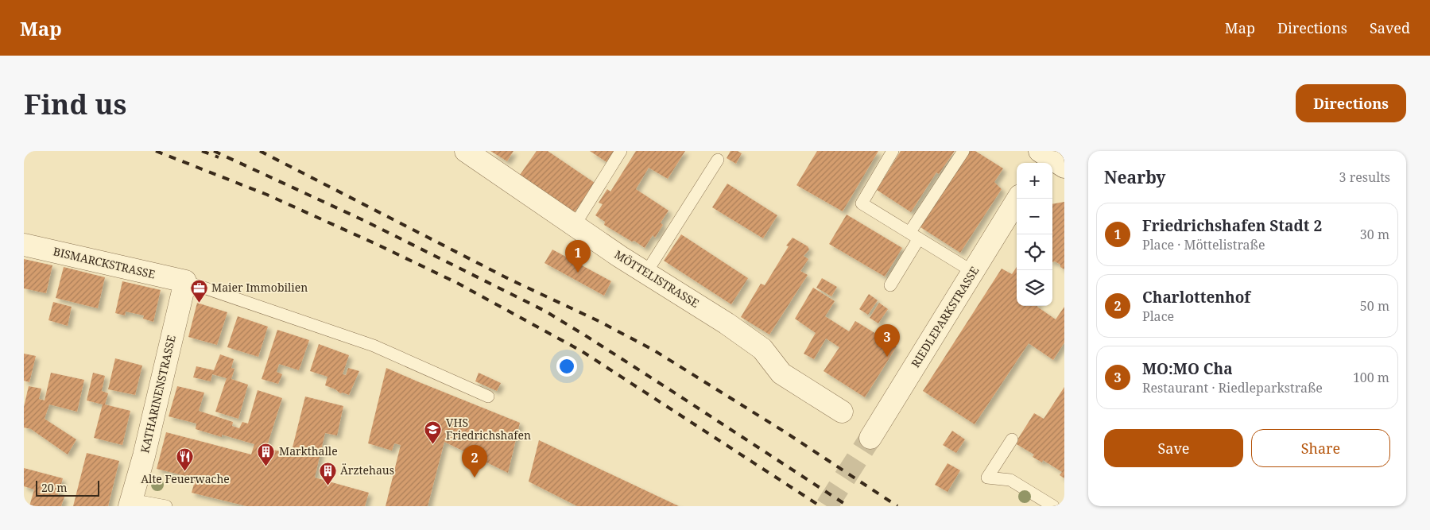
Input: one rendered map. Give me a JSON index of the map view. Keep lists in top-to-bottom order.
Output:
{
  "streets": {
    "street": [
      "BISMARCKSTRASSE",
      "MÖTTELISTRASSE",
      "RIEDLEPARKSTRASSE",
      "KATHARINENSTRASSE"
    ]
  },
  "crossings": [
    ["BISMARCKSTRASSE", "KATHARINENSTRASSE"]
  ],
  "places": {
    "office": ["Maier Immobilien"],
    "school or university": ["VHS Friedrichshafen"],
    "building": ["Markthalle", "Ärztehaus"],
    "restaurant": ["Alte Feuerwache"]
  },
  "scale_bar": "20 m",
  "page": {
    "header": "Map",
    "nav": ["Map", "Directions", "Saved"],
    "buttons": [
      "Directions",
      ["Save", "Share"]
    ],
    "title": "Find us",
    "heading": ["Nearby", "3 results"],
    "map_buttons": ["+", "−"],
    "list": [
      {
        "mark": "1",
        "name": "Friedrichshafen Stadt 2",
        "note": "Place · Möttelistraße",
        "value": "30 m"
      },
      {
        "mark": "2",
        "name": "Charlottenhof",
        "note": "Place",
        "value": "50 m"
      },
      {
        "mark": "3",
        "name": "MO:MO Cha",
        "note": "Restaurant · Riedleparkstraße",
        "value": "100 m"
      }
    ],
    "pins": ["1", "3", "2"],
    "scale": "20 m"
  }
}
